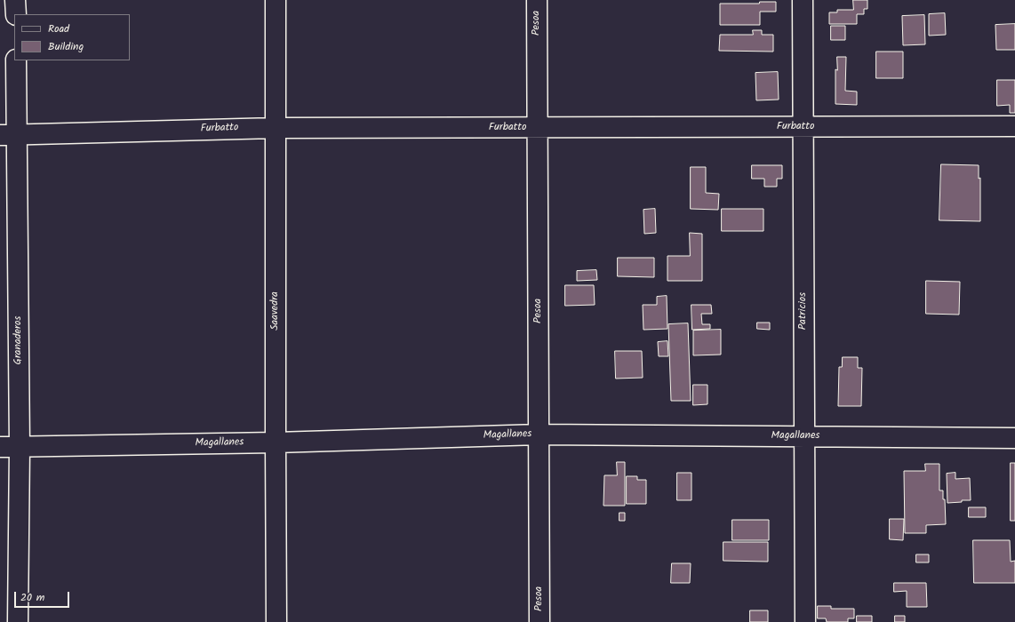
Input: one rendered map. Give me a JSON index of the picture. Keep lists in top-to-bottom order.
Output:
{
  "streets": {
    "street": [
      "Pesoa",
      "Furbatto",
      "Saavedra",
      "Patricios",
      "Granaderos",
      "Magallanes"
    ]
  },
  "crossings": [
    ["Pesoa", "Furbatto"],
    ["Pesoa", "Magallanes"],
    ["Furbatto", "Saavedra"],
    ["Furbatto", "Patricios"],
    ["Furbatto", "Granaderos"],
    ["Saavedra", "Magallanes"],
    ["Patricios", "Magallanes"],
    ["Granaderos", "Magallanes"]
  ],
  "legend": ["Road", "Building"],
  "scale_bar": "20 m"
}
